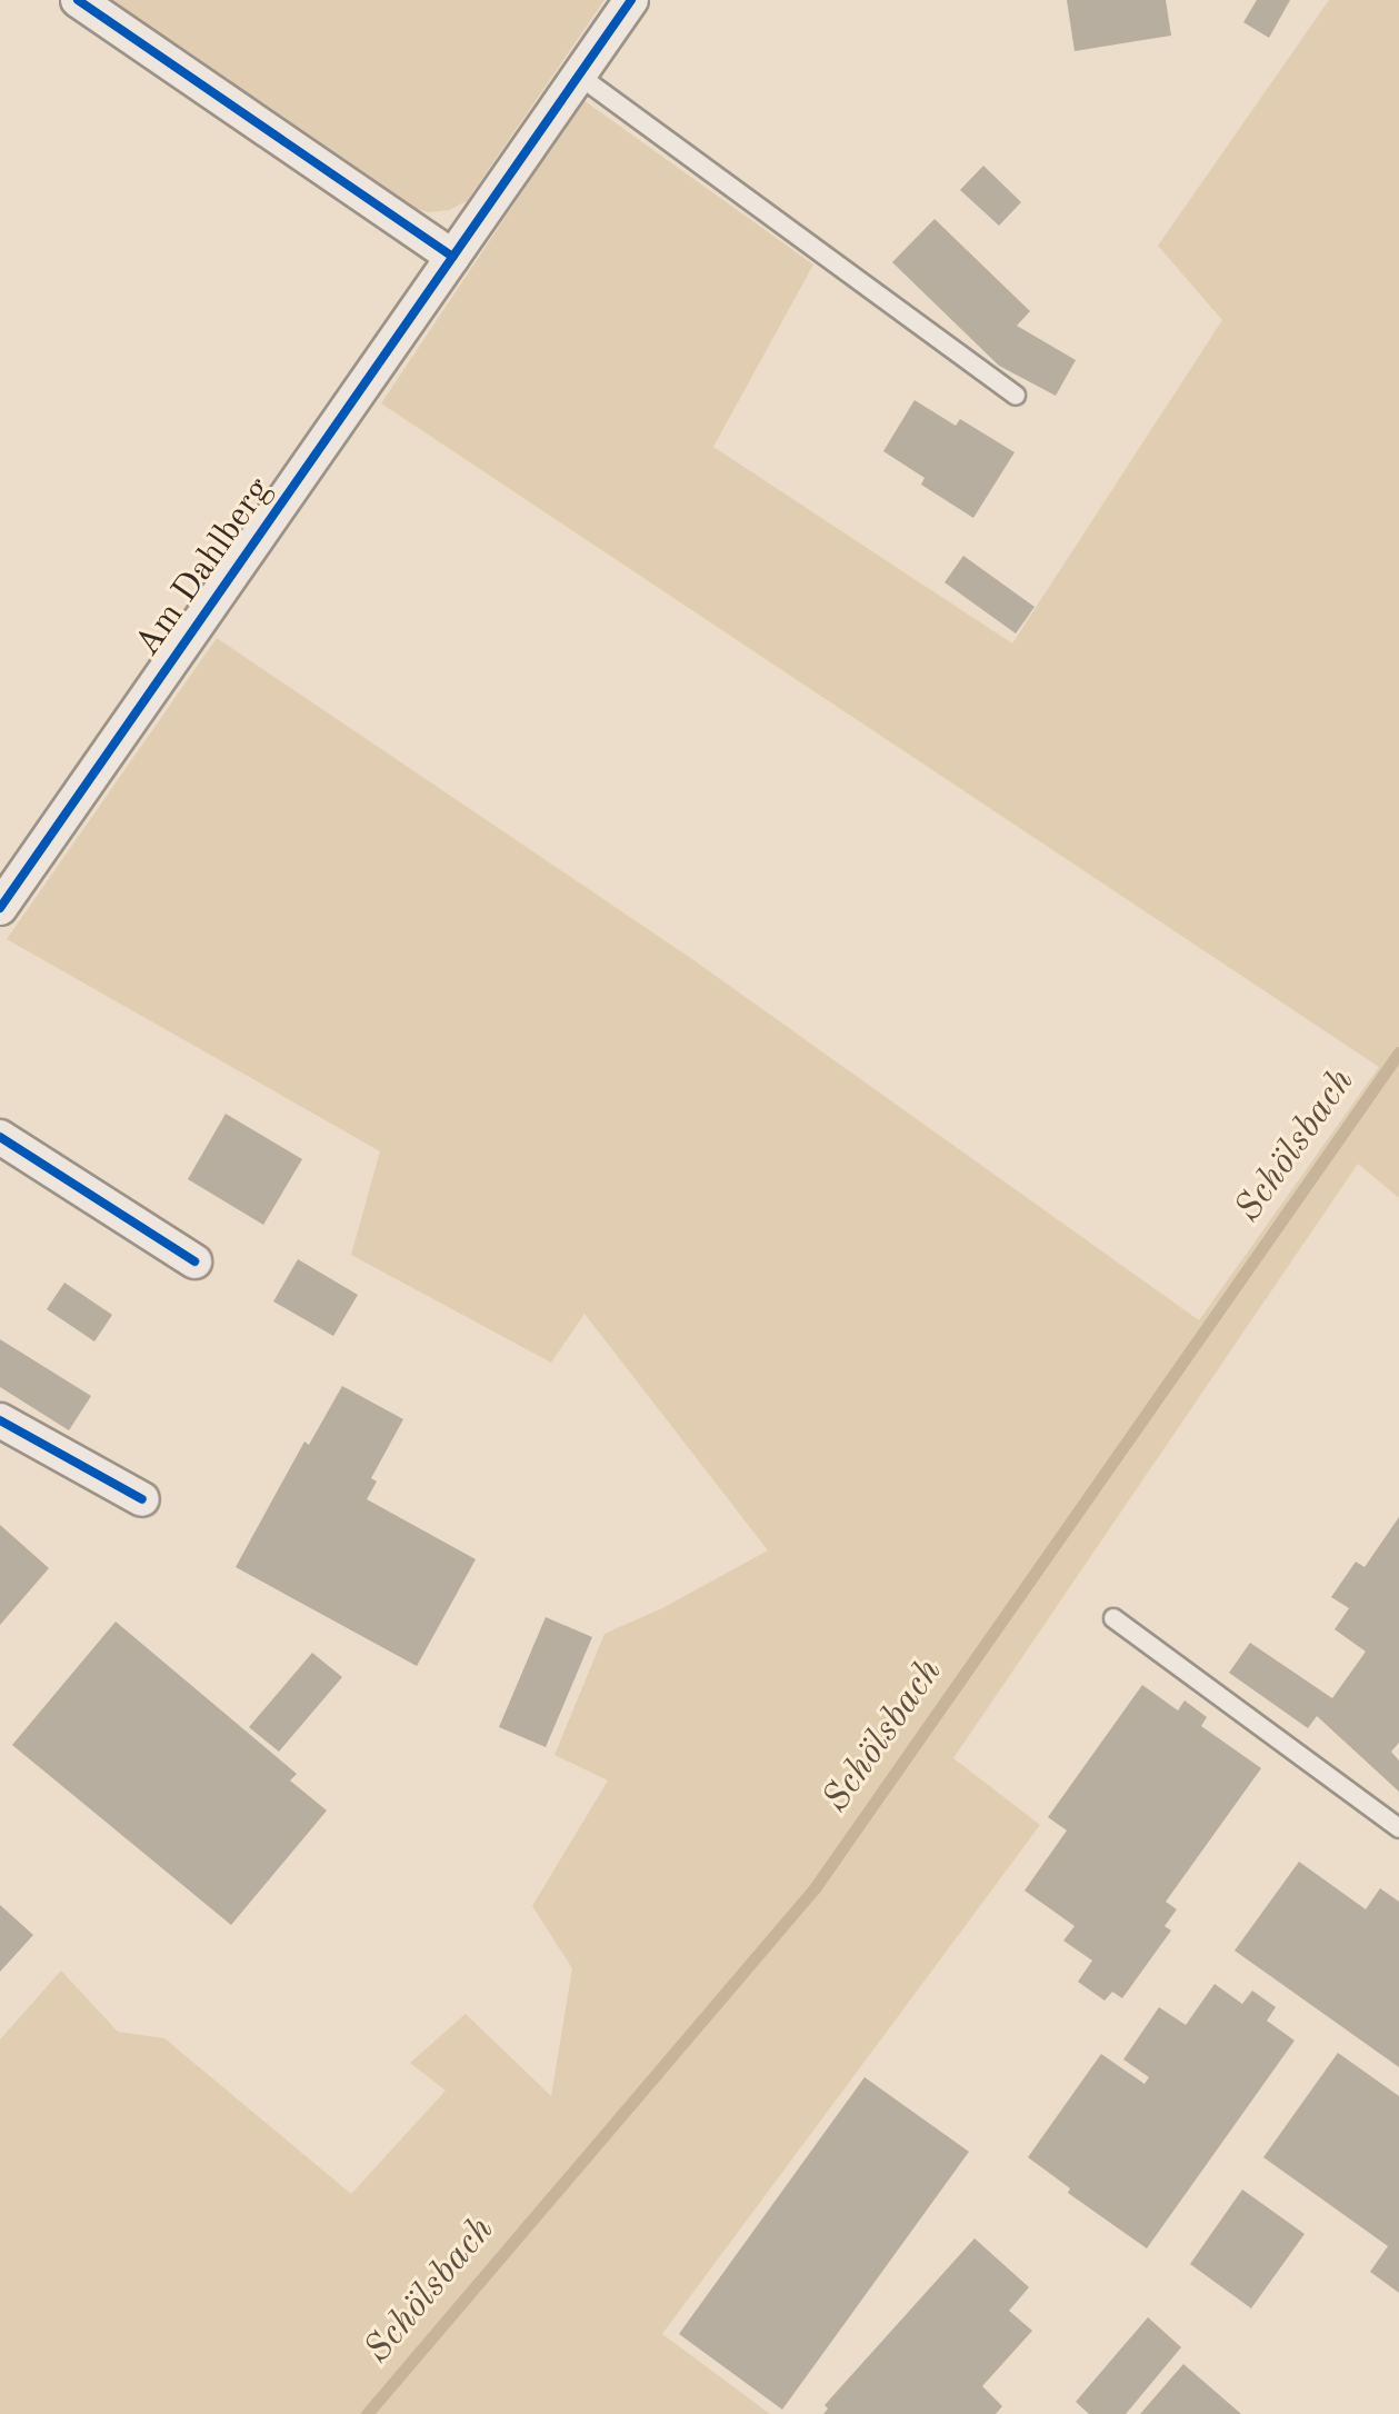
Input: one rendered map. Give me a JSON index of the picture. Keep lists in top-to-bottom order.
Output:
{
  "streets": {
    "street": ["Am Dahlberg"]
  },
  "water": ["Schölsbach"]
}
